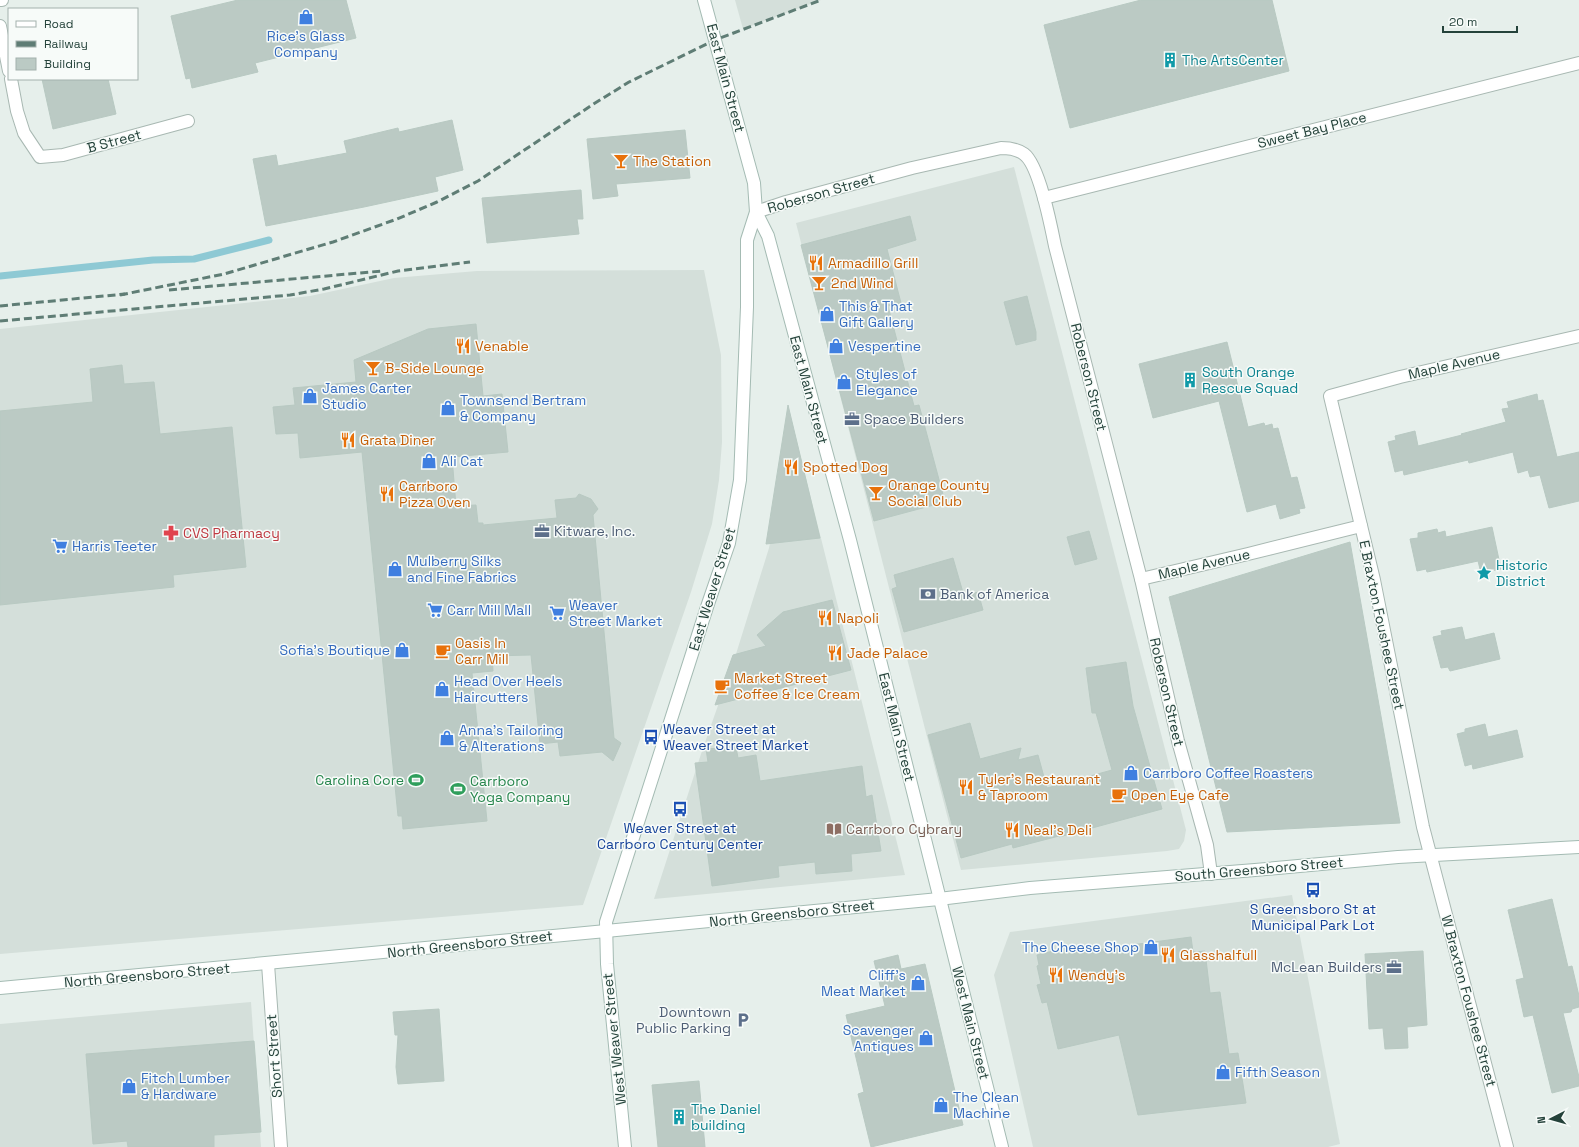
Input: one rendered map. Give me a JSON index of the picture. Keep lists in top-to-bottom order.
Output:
{
  "streets": {
    "street": [
      "East Main Street",
      "Sweet Bay Place",
      "B Street",
      "Roberson Street",
      "Maple Avenue",
      "East Weaver Street",
      "E Braxton Foushee Street",
      "South Greensboro Street",
      "North Greensboro Street",
      "W Braxton Foushee Street",
      "West Main Street",
      "West Weaver Street",
      "Short Street"
    ]
  },
  "crossings": [
    ["East Main Street", "Roberson Street"],
    ["East Main Street", "East Weaver Street"],
    ["East Main Street", "South Greensboro Street"],
    ["East Main Street", "North Greensboro Street"],
    ["East Main Street", "West Main Street"],
    ["Sweet Bay Place", "Roberson Street"],
    ["Roberson Street", "Maple Avenue"],
    ["Roberson Street", "East Weaver Street"],
    ["Roberson Street", "South Greensboro Street"],
    ["Maple Avenue", "E Braxton Foushee Street"],
    ["East Weaver Street", "North Greensboro Street"],
    ["East Weaver Street", "West Weaver Street"],
    ["E Braxton Foushee Street", "South Greensboro Street"],
    ["E Braxton Foushee Street", "W Braxton Foushee Street"],
    ["South Greensboro Street", "North Greensboro Street"],
    ["South Greensboro Street", "W Braxton Foushee Street"],
    ["South Greensboro Street", "West Main Street"],
    ["North Greensboro Street", "West Main Street"],
    ["North Greensboro Street", "West Weaver Street"],
    ["North Greensboro Street", "Short Street"]
  ],
  "places": {
    "shop": [
      "Rice's Glass Company",
      "This & That Gift Gallery",
      "Vespertine",
      "Styles of Elegance",
      "James Carter Studio",
      "Townsend Bertram & Company",
      "Ali Cat",
      "Mulberry Silks and Fine Fabrics",
      "Sofia's Boutique",
      "Head Over Heels Haircutters",
      "Anna’s Tailoring & Alterations",
      "Carrboro Coffee Roasters",
      "The Cheese Shop",
      "Cliff's Meat Market",
      "Scavenger Antiques",
      "Fifth Season",
      "Fitch Lumber & Hardware",
      "The Clean Machine"
    ],
    "building": ["The ArtsCenter", "South Orange Rescue Squad", "The Daniel building"],
    "bar": [
      "The Station",
      "2nd Wind",
      "B-Side Lounge",
      "Orange County Social Club"
    ],
    "restaurant": [
      "Armadillo Grill",
      "Venable",
      "Grata Diner",
      "Spotted Dog",
      "Carrboro Pizza Oven",
      "Napoli",
      "Jade Palace",
      "Tyler’s Restaurant & Taproom",
      "Neal's Deli",
      "Glasshalfull",
      "Wendy's"
    ],
    "office": ["Space Builders", "Kitware, Inc.", "McLean Builders"],
    "pharmacy": ["CVS Pharmacy"],
    "supermarket": ["Harris Teeter", "Carr Mill Mall", "Weaver Street Market"],
    "place": ["Historic District"],
    "bank": ["Bank of America"],
    "cafe": ["Oasis In Carr Mill", "Market Street Coffee & Ice Cream", "Open Eye Cafe"],
    "bus stop": ["Weaver Street at Weaver Street Market", "Weaver Street at Carrboro Century Center", "S Greensboro St at Municipal Park Lot"],
    "sports": ["Carolina Core", "Carrboro Yoga Company"],
    "library": ["Carrboro Cybrary"],
    "parking": ["Downtown Public Parking"]
  },
  "legend": ["Road", "Railway", "Building"],
  "scale_bar": "20 m",
  "north": "left"
}
